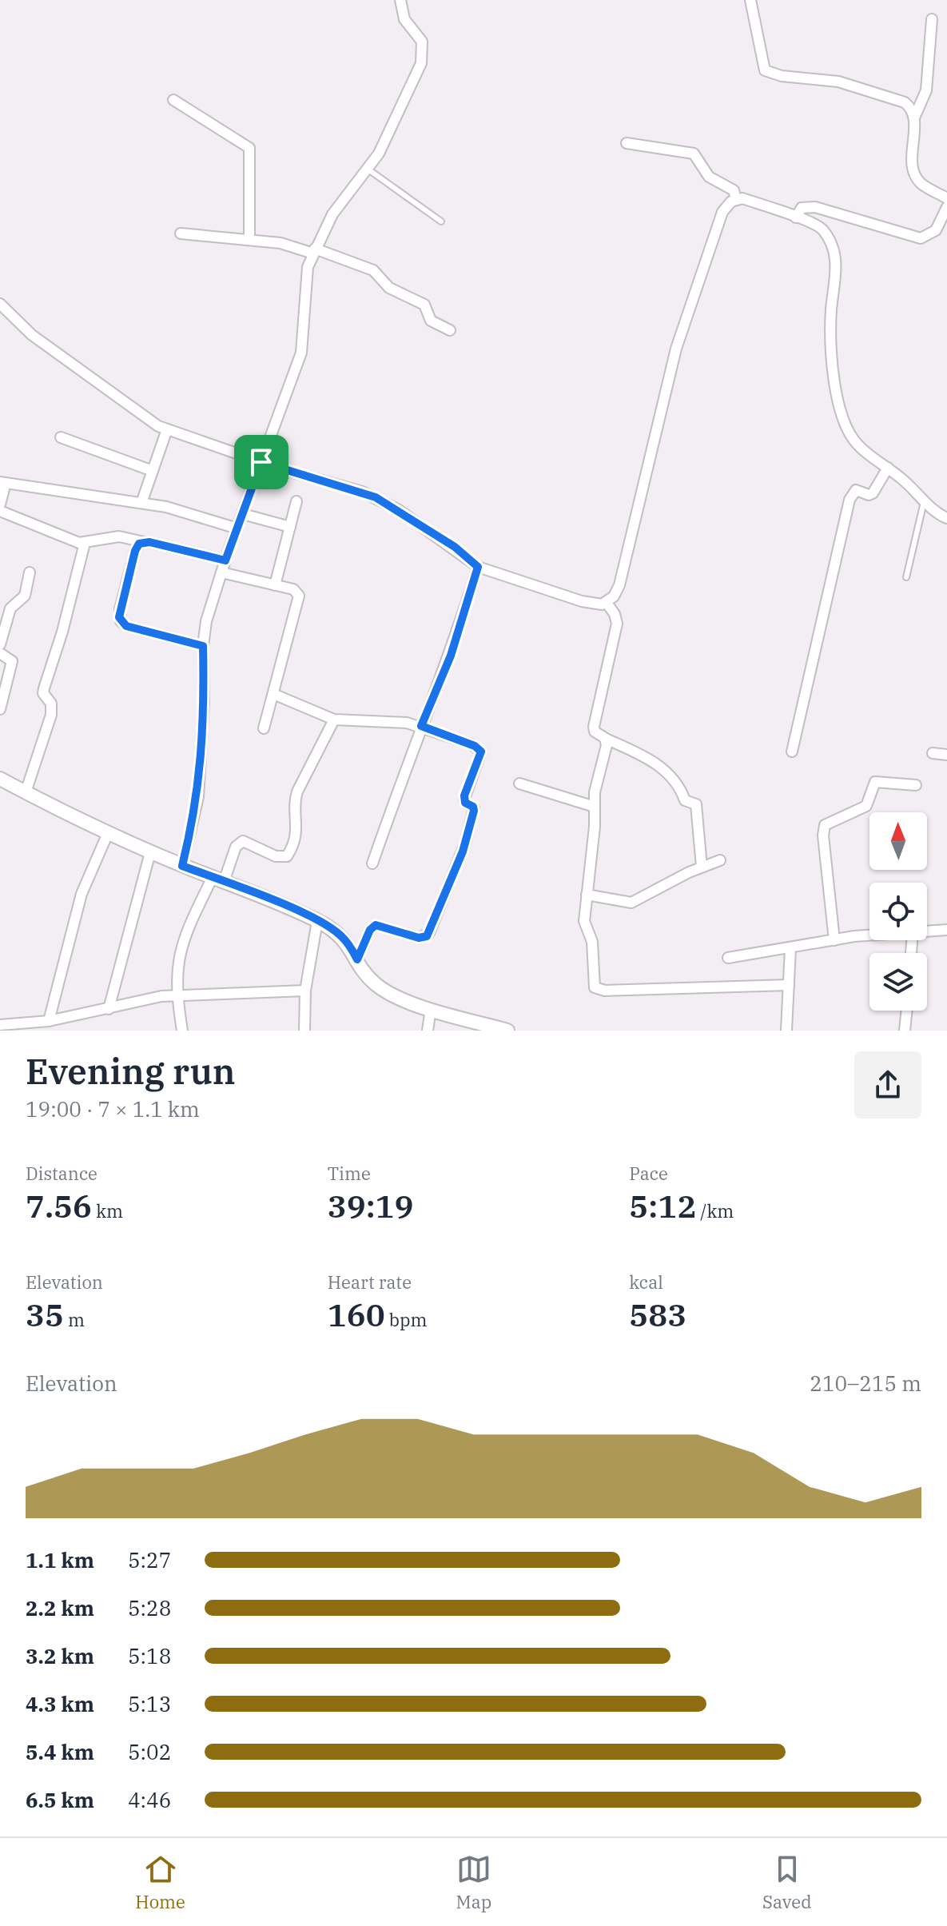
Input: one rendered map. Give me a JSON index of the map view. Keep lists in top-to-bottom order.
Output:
{
  "north": "top",
  "page": {
    "heading": ["Evening run", "19:00 · 7 × 1.1 km"],
    "stats": [
      ["Distance", "7.56 km"],
      ["Time", "39:19"],
      ["Pace", "5:12 /km"],
      ["Elevation", "35 m"],
      ["Heart rate", "160 bpm"],
      ["kcal", "583"]
    ],
    "chart": ["Elevation", "210–215 m"],
    "list": [
      {
        "name": "1.1 km",
        "note": "5:27"
      },
      {
        "name": "2.2 km",
        "note": "5:28"
      },
      {
        "name": "3.2 km",
        "note": "5:18"
      },
      {
        "name": "4.3 km",
        "note": "5:13"
      },
      {
        "name": "5.4 km",
        "note": "5:02"
      },
      {
        "name": "6.5 km",
        "note": "4:46"
      }
    ],
    "tabs": ["Home", "Map", "Saved"]
  }
}
